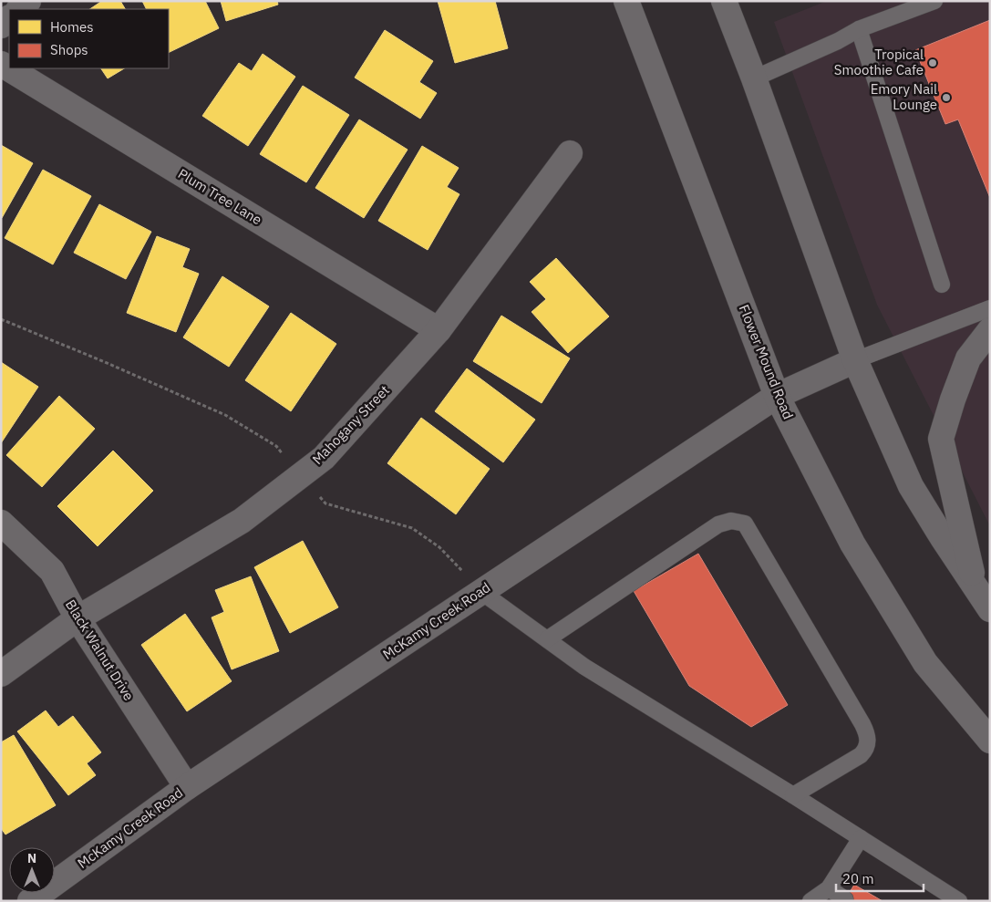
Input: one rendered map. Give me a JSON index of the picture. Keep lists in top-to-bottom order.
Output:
{
  "streets": {
    "street": [
      "Plum Tree Lane",
      "Flower Mound Road",
      "Mahogany Street",
      "McKamy Creek Road",
      "Black Walnut Drive"
    ]
  },
  "crossings": [
    ["Plum Tree Lane", "Mahogany Street"],
    ["Flower Mound Road", "McKamy Creek Road"],
    ["Mahogany Street", "Black Walnut Drive"],
    ["McKamy Creek Road", "Black Walnut Drive"]
  ],
  "places": ["Tropical Smoothie Cafe", "Emory Nail Lounge"],
  "legend": ["Homes", "Shops"],
  "scale_bar": "20 m",
  "north": "top"
}
